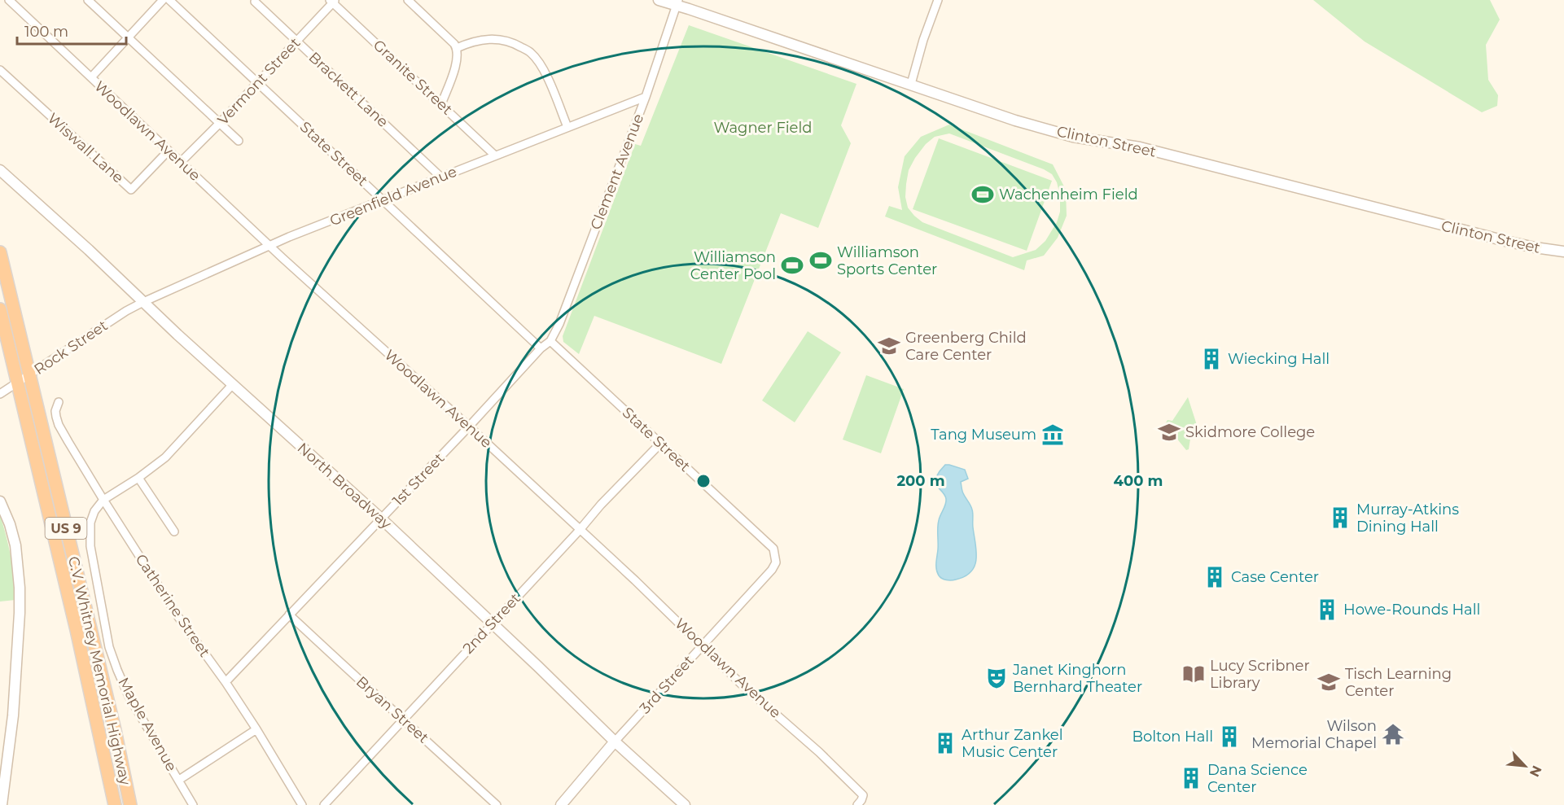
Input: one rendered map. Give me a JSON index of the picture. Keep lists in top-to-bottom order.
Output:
{
  "streets": {
    "highway": ["US 9", "C.V. Whitney Memorial Highway"],
    "street": [
      "Granite Street",
      "Vermont Street",
      "Brackett Lane",
      "Woodlawn Avenue",
      "Clinton Street",
      "Wiswall Lane",
      "State Street",
      "Clement Avenue",
      "Greenfield Avenue",
      "Rock Street",
      "1st Street",
      "North Broadway",
      "Catherine Street",
      "2nd Street",
      "3rd Street",
      "Bryan Street",
      "Maple Avenue"
    ]
  },
  "crossings": [
    ["Granite Street", "Vermont Street"],
    ["Granite Street", "Greenfield Avenue"],
    ["Vermont Street", "Brackett Lane"],
    ["Vermont Street", "Woodlawn Avenue"],
    ["Vermont Street", "State Street"],
    ["Brackett Lane", "Greenfield Avenue"],
    ["Woodlawn Avenue", "Wiswall Lane"],
    ["Woodlawn Avenue", "Greenfield Avenue"],
    ["Woodlawn Avenue", "1st Street"],
    ["Woodlawn Avenue", "2nd Street"],
    ["Woodlawn Avenue", "3rd Street"],
    ["Clinton Street", "Clement Avenue"],
    ["State Street", "Clement Avenue"],
    ["State Street", "Greenfield Avenue"],
    ["State Street", "1st Street"],
    ["State Street", "2nd Street"],
    ["State Street", "3rd Street"],
    ["Clement Avenue", "Greenfield Avenue"],
    ["Clement Avenue", "1st Street"],
    ["Greenfield Avenue", "Rock Street"],
    ["Greenfield Avenue", "North Broadway"],
    ["Rock Street", "North Broadway"],
    ["Rock Street", "C.V. Whitney Memorial Highway"],
    ["1st Street", "North Broadway"],
    ["1st Street", "Catherine Street"],
    ["1st Street", "Bryan Street"],
    ["North Broadway", "2nd Street"],
    ["North Broadway", "3rd Street"],
    ["Catherine Street", "Maple Avenue"],
    ["2nd Street", "Bryan Street"]
  ],
  "parks": ["Wagner Field"],
  "places": {
    "sports": ["Wachenheim Field", "Williamson Sports Center", "Williamson Center Pool"],
    "school or university": ["Greenberg Child Care Center", "Skidmore College", "Tisch Learning Center"],
    "building": [
      "Wiecking Hall",
      "Murray-Atkins Dining Hall",
      "Case Center",
      "Howe-Rounds Hall",
      "Bolton Hall",
      "Arthur Zankel Music Center",
      "Dana Science Center"
    ],
    "museum": ["Tang Museum"],
    "library": ["Lucy Scribner Library"],
    "theatre": ["Janet Kinghorn Bernhard Theater"],
    "temple": ["Wilson Memorial Chapel"]
  },
  "scale_bar": "100 m",
  "north": "bottom right",
  "rings": ["200 m", "400 m"]
}
